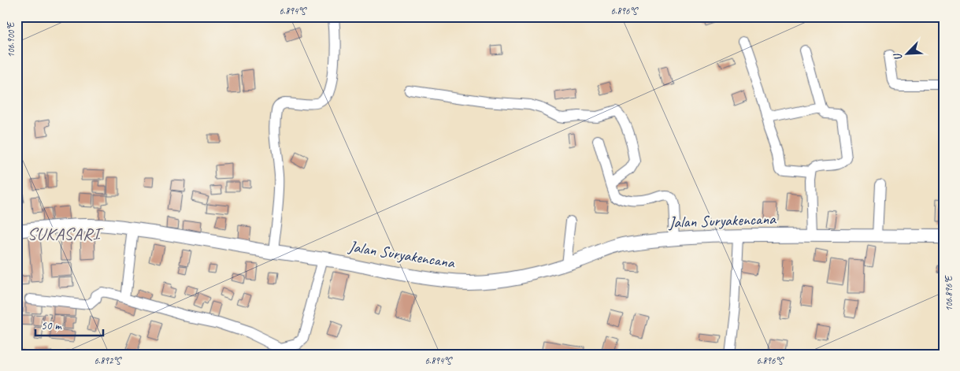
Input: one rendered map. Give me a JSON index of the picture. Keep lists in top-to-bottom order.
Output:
{
  "streets": {
    "street": ["Jalan Suryakencana"]
  },
  "districts": ["SUKASARI"],
  "scale_bar": "50 m",
  "north": "bottom left",
  "coordinates": [
    "6.894°S",
    "6.896°S",
    "106.900°E",
    "106.896°E",
    "6.892°S"
  ]
}
